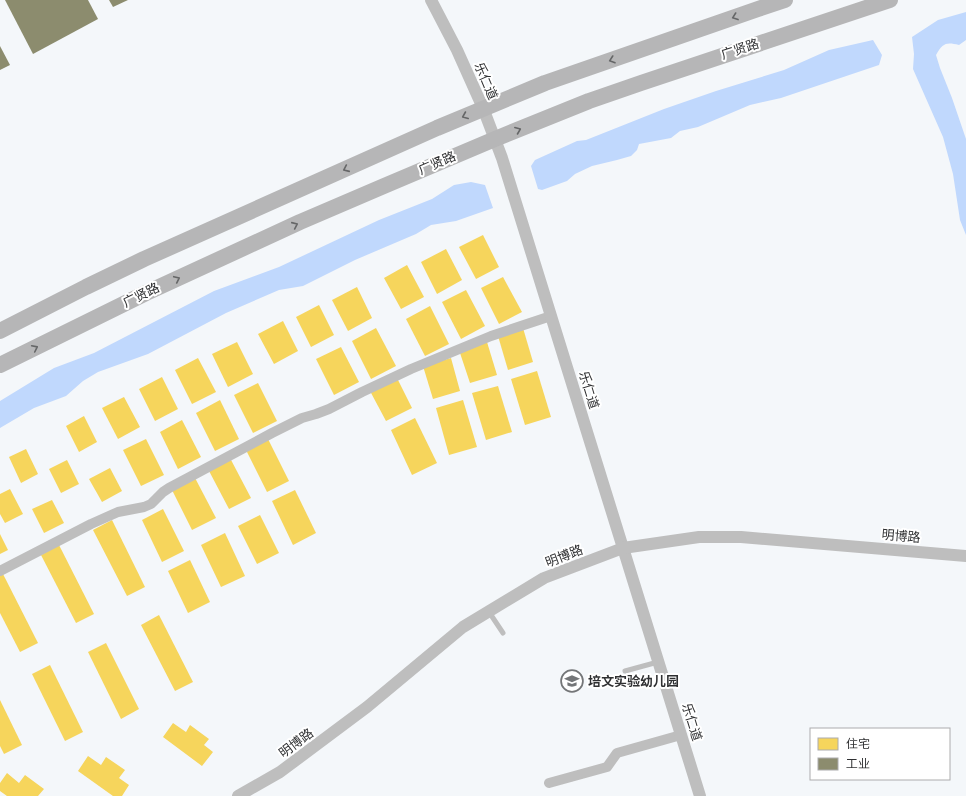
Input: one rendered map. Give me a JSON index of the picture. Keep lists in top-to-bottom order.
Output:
{
  "streets": {
    "main road": ["广贤路"],
    "street": ["乐仁道", "明博路"]
  },
  "crossings": [
    ["广贤路", "乐仁道"],
    ["乐仁道", "明博路"]
  ],
  "places": {
    "school or university": ["培文实验幼儿园"]
  },
  "legend": ["住宅", "工业"]
}
